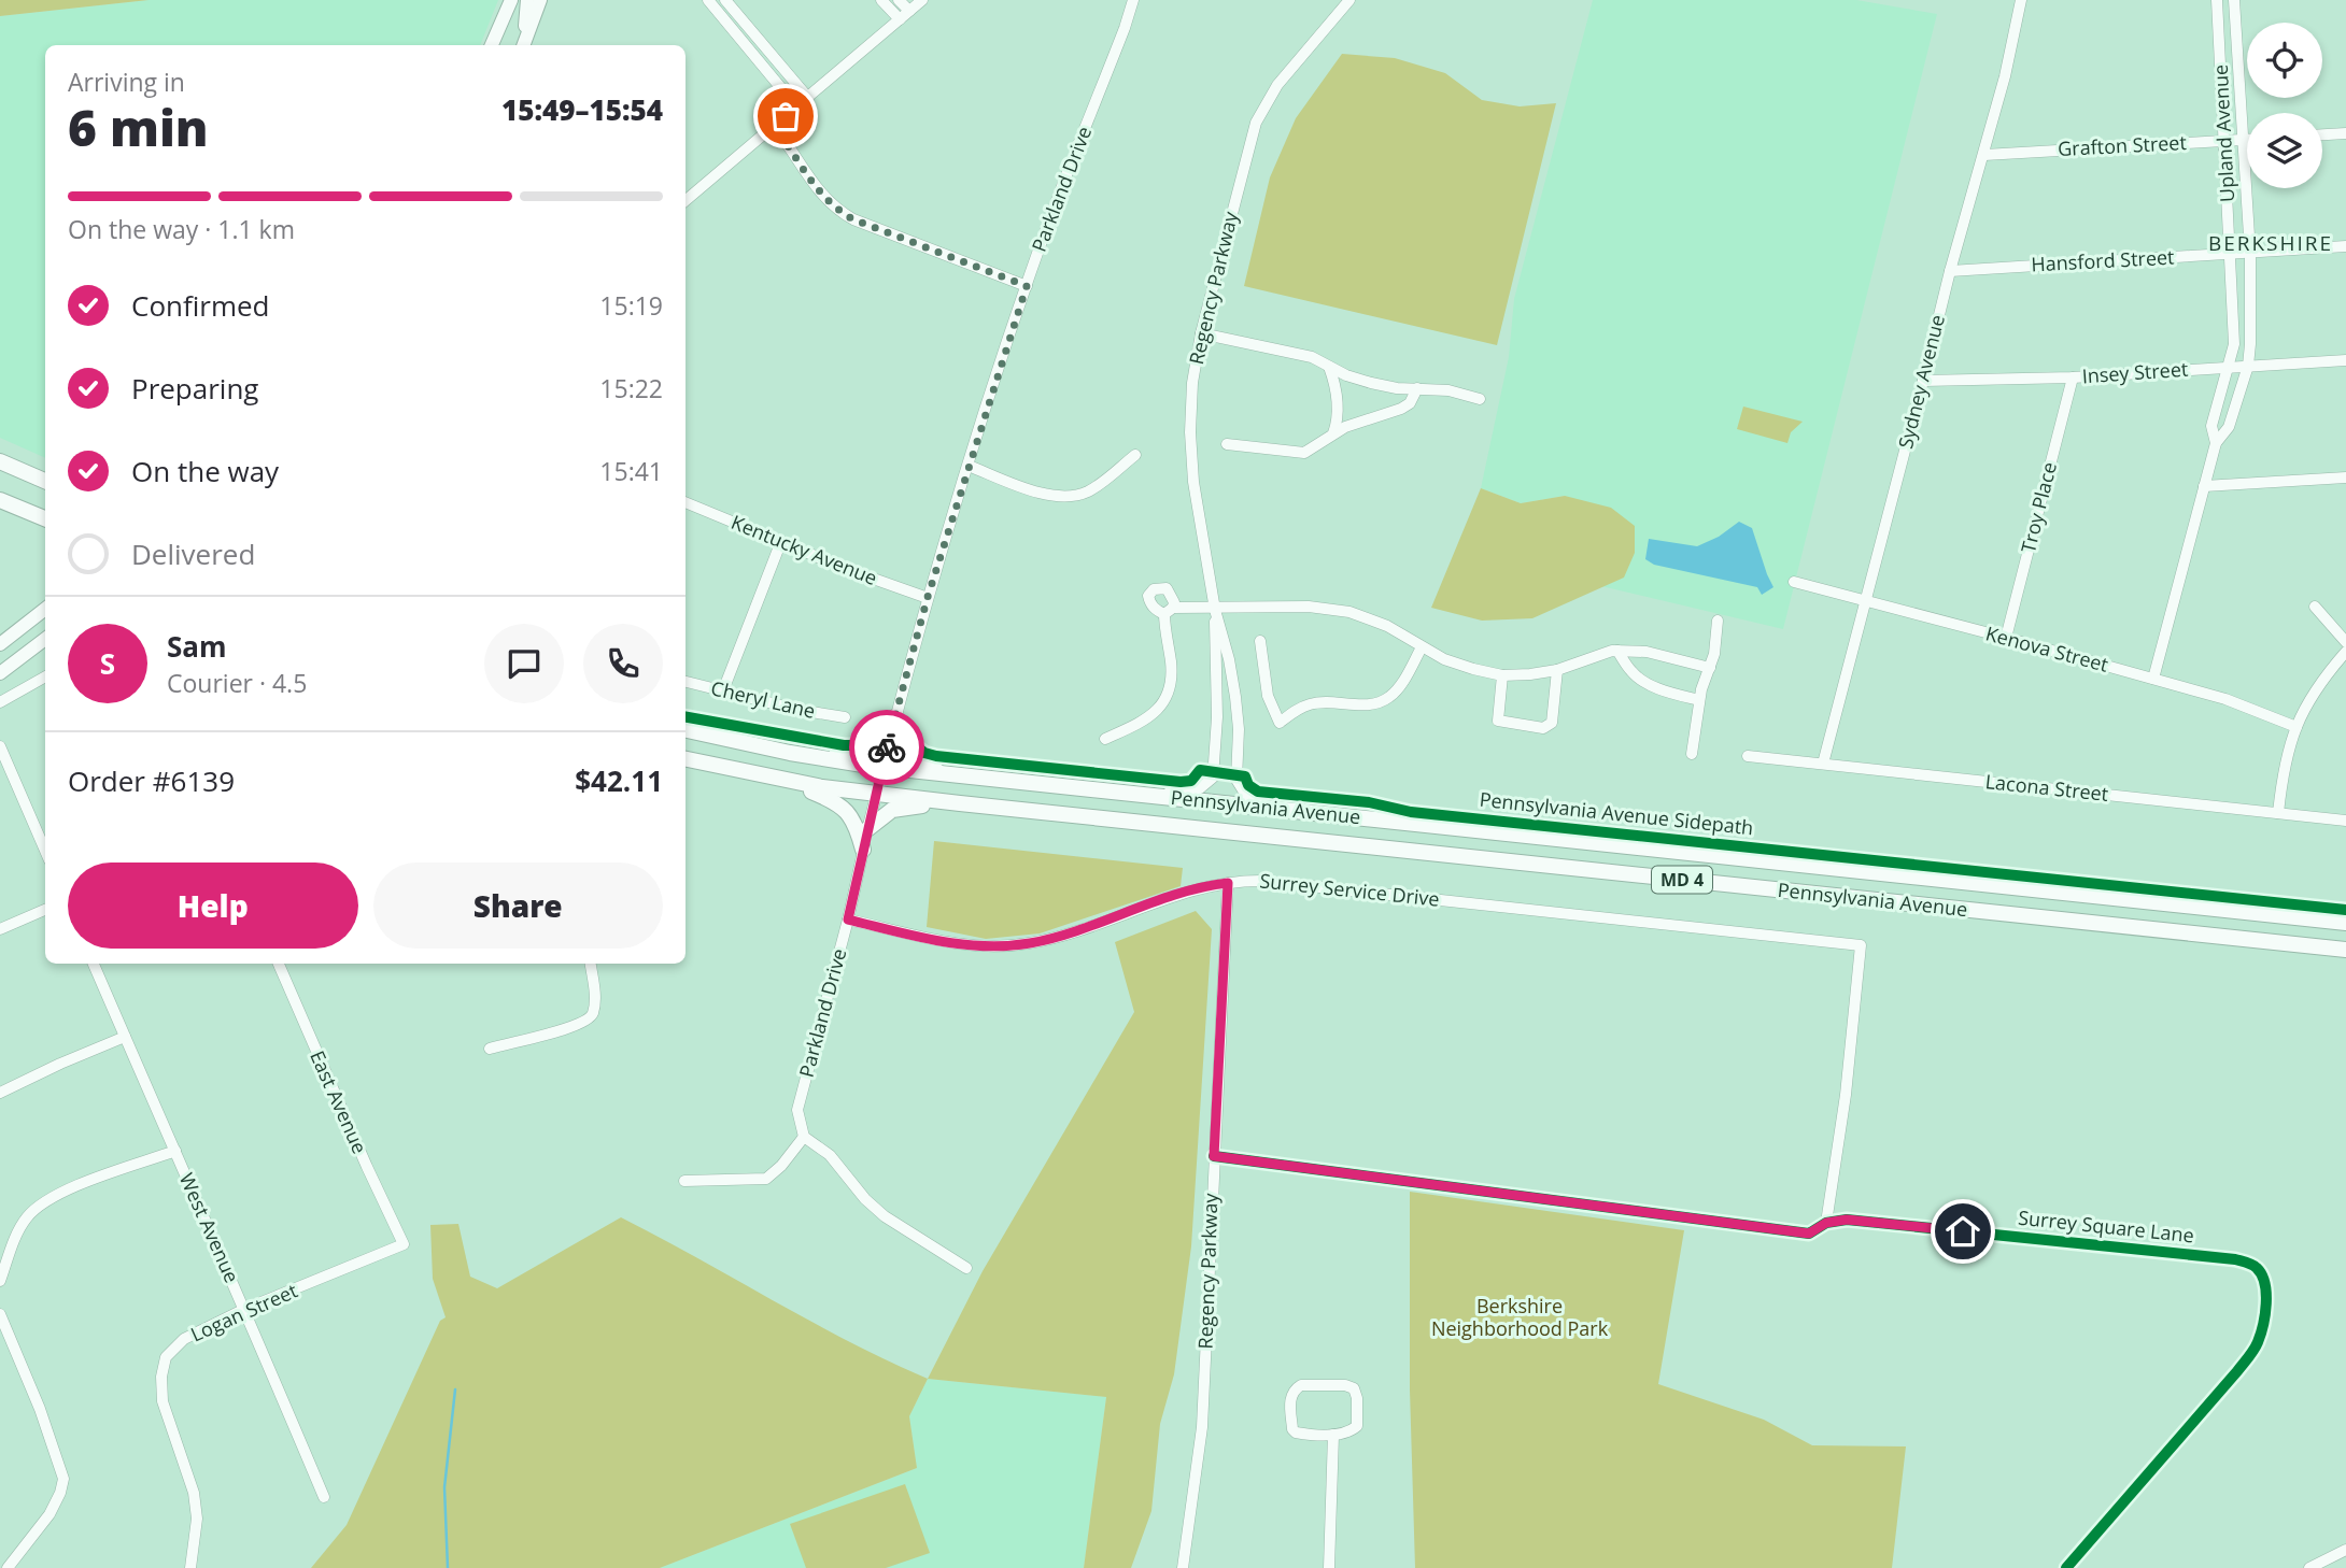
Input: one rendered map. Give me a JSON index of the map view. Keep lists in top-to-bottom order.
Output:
{
  "streets": {
    "highway": ["Pennsylvania Avenue", "MD 4"],
    "street": [
      "Upland Avenue",
      "Grafton Street",
      "Parkland Drive",
      "Hansford Street",
      "Regency Parkway",
      "Insey Street",
      "Sydney Avenue",
      "Troy Place",
      "Kentucky Avenue",
      "Kenova Street",
      "Cheryl Lane",
      "Lacona Street",
      "Surrey Service Drive",
      "East Avenue",
      "Surrey Square Lane",
      "West Avenue",
      "Logan Street"
    ],
    "cycle path": ["Pennsylvania Avenue Sidepath"]
  },
  "crossings": [
    ["Upland Avenue", "Grafton Street"],
    ["Upland Avenue", "Hansford Street"],
    ["Upland Avenue", "Insey Street"],
    ["Upland Avenue", "Kenova Street"],
    ["Grafton Street", "Sydney Avenue"],
    ["Parkland Drive", "Kentucky Avenue"],
    ["Parkland Drive", "Pennsylvania Avenue"],
    ["Parkland Drive", "Surrey Service Drive"],
    ["Hansford Street", "Sydney Avenue"],
    ["Regency Parkway", "Pennsylvania Avenue"],
    ["Regency Parkway", "Surrey Service Drive"],
    ["Regency Parkway", "Surrey Square Lane"],
    ["Insey Street", "Sydney Avenue"],
    ["Insey Street", "Troy Place"],
    ["Sydney Avenue", "Kenova Street"],
    ["Sydney Avenue", "Lacona Street"],
    ["Troy Place", "Kenova Street"],
    ["Surrey Service Drive", "Surrey Square Lane"],
    ["East Avenue", "Logan Street"],
    ["West Avenue", "Logan Street"]
  ],
  "districts": ["BERKSHIRE"],
  "parks": ["Berkshire Neighborhood Park"],
  "page": {
    "heading": ["6 min", "Arriving in", "15:49–15:54"],
    "panel": [
      "Sam",
      "Courier · 4.5",
      "Order #6139",
      "$42.11"
    ],
    "bar": "On the way · 1.1 km",
    "list": [
      ["Confirmed", "15:19"],
      ["Preparing", "15:22"],
      ["On the way", "15:41"],
      "Delivered"
    ],
    "round": "S",
    "buttons": ["Help", "Share"]
  }
}
